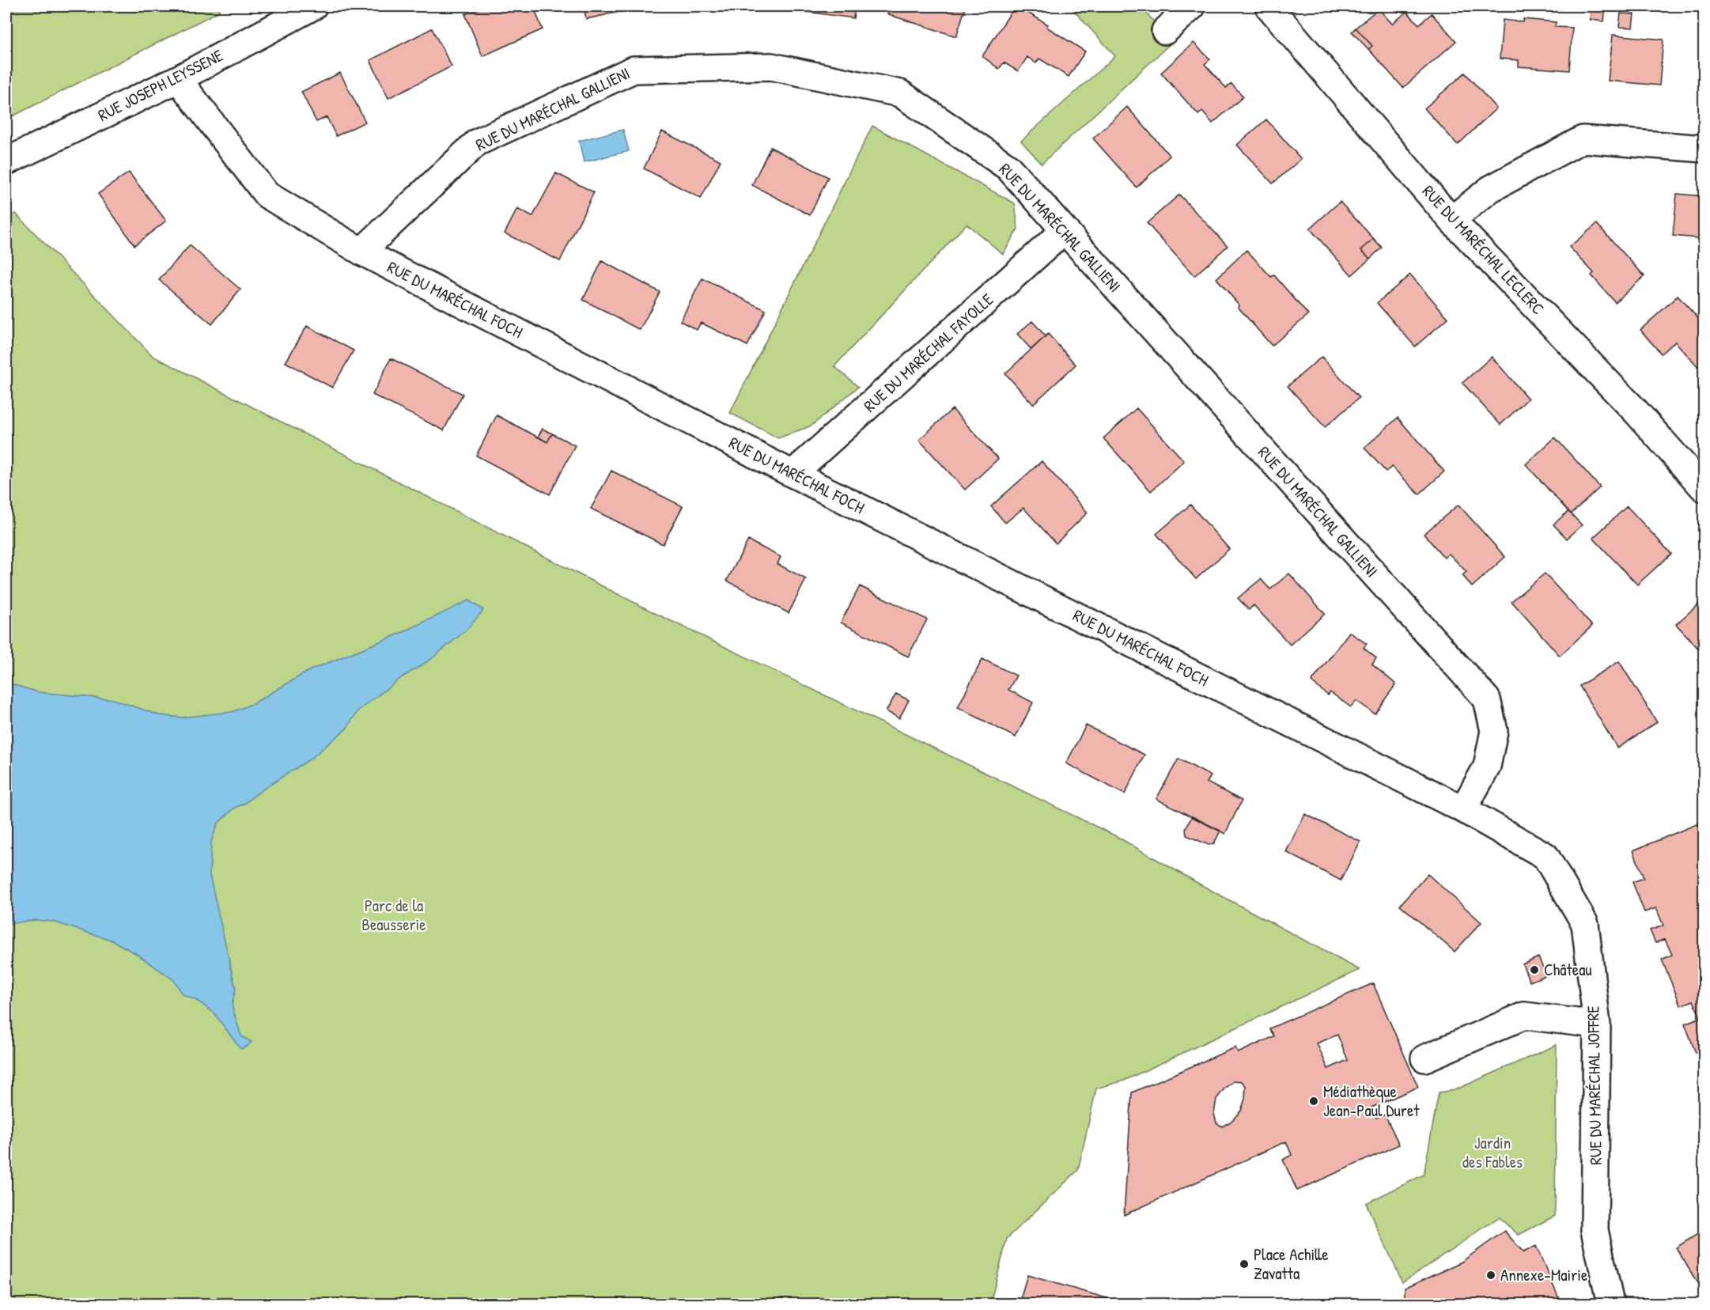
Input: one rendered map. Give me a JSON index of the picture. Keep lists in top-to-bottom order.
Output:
{
  "streets": {
    "street": [
      "RUE JOSEPH LEYSSENE",
      "RUE DU MARÉCHAL GALLIENI",
      "RUE DU MARÉCHAL LECLERC",
      "RUE DU MARÉCHAL FOCH",
      "RUE DU MARÉCHAL FAYOLLE",
      "RUE DU MARÉCHAL JOFFRE"
    ]
  },
  "crossings": [
    ["RUE JOSEPH LEYSSENE", "RUE DU MARÉCHAL FOCH"],
    ["RUE DU MARÉCHAL GALLIENI", "RUE DU MARÉCHAL FOCH"],
    ["RUE DU MARÉCHAL GALLIENI", "RUE DU MARÉCHAL FAYOLLE"],
    ["RUE DU MARÉCHAL GALLIENI", "RUE DU MARÉCHAL JOFFRE"],
    ["RUE DU MARÉCHAL FOCH", "RUE DU MARÉCHAL FAYOLLE"],
    ["RUE DU MARÉCHAL FOCH", "RUE DU MARÉCHAL JOFFRE"]
  ],
  "parks": ["Parc de la Beausserie", "Jardin des Fables"],
  "places": [
    "Château",
    "Médiathèque Jean-Paul Duret",
    "Place Achille Zavatta",
    "Annexe-Mairie"
  ]
}
